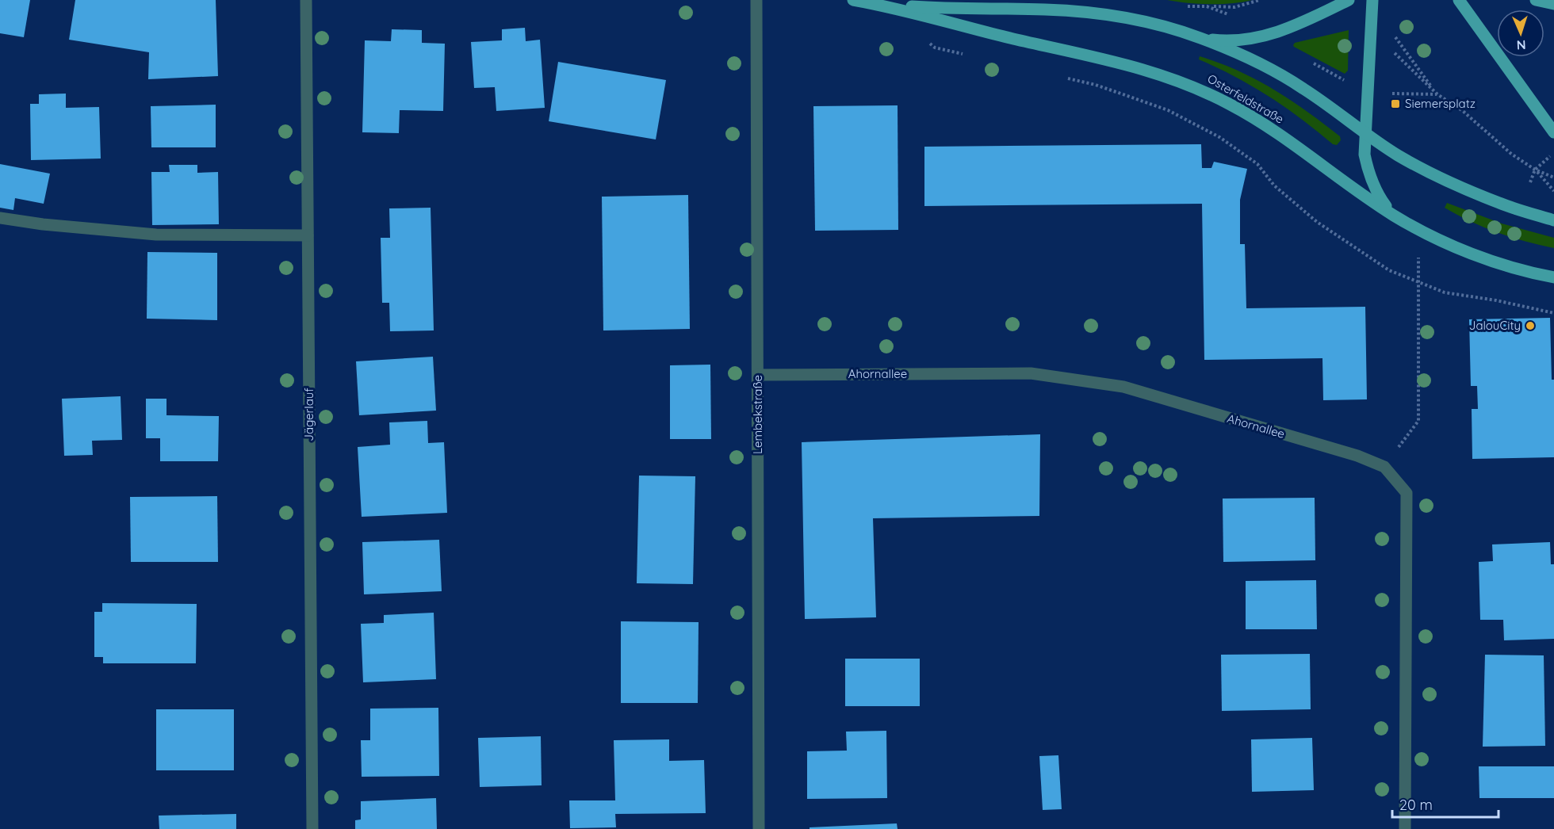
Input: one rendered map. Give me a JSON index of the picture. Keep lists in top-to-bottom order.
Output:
{
  "streets": {
    "main road": ["Osterfeldstraße"],
    "street": ["Ahornallee", "Jägerlauf", "Lembekstraße"]
  },
  "crossings": [
    ["Ahornallee", "Lembekstraße"]
  ],
  "places": {
    "transit": ["Siemersplatz"],
    "other": ["JalouCity"]
  },
  "scale_bar": "20 m",
  "north": "bottom"
}
